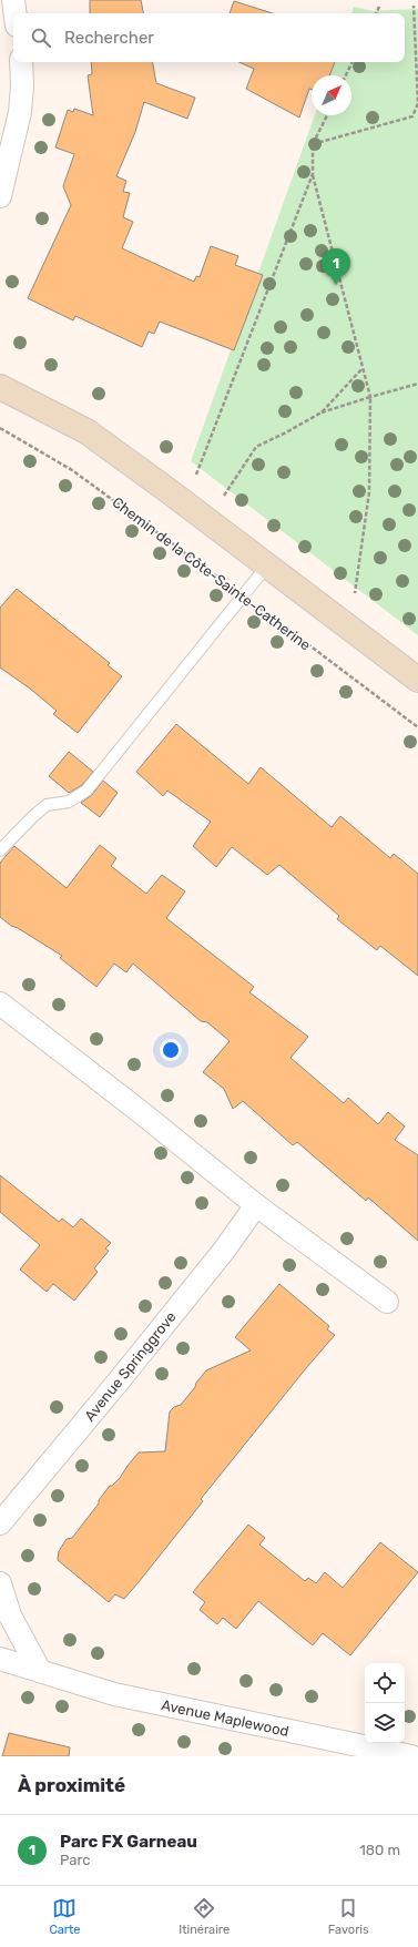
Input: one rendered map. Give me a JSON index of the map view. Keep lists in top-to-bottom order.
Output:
{
  "streets": {
    "street": ["Avenue Springgrove", "Avenue Maplewood"],
    "path": ["Chemin de la Côte-Sainte-Catherine"]
  },
  "north": "top right",
  "page": {
    "search": "Rechercher",
    "pins": "1",
    "heading": "À proximité",
    "list": [
      {
        "mark": "1",
        "name": "Parc FX Garneau",
        "note": "Parc",
        "value": "180 m"
      }
    ],
    "nav": ["Carte", "Itinéraire", "Favoris"]
  }
}
